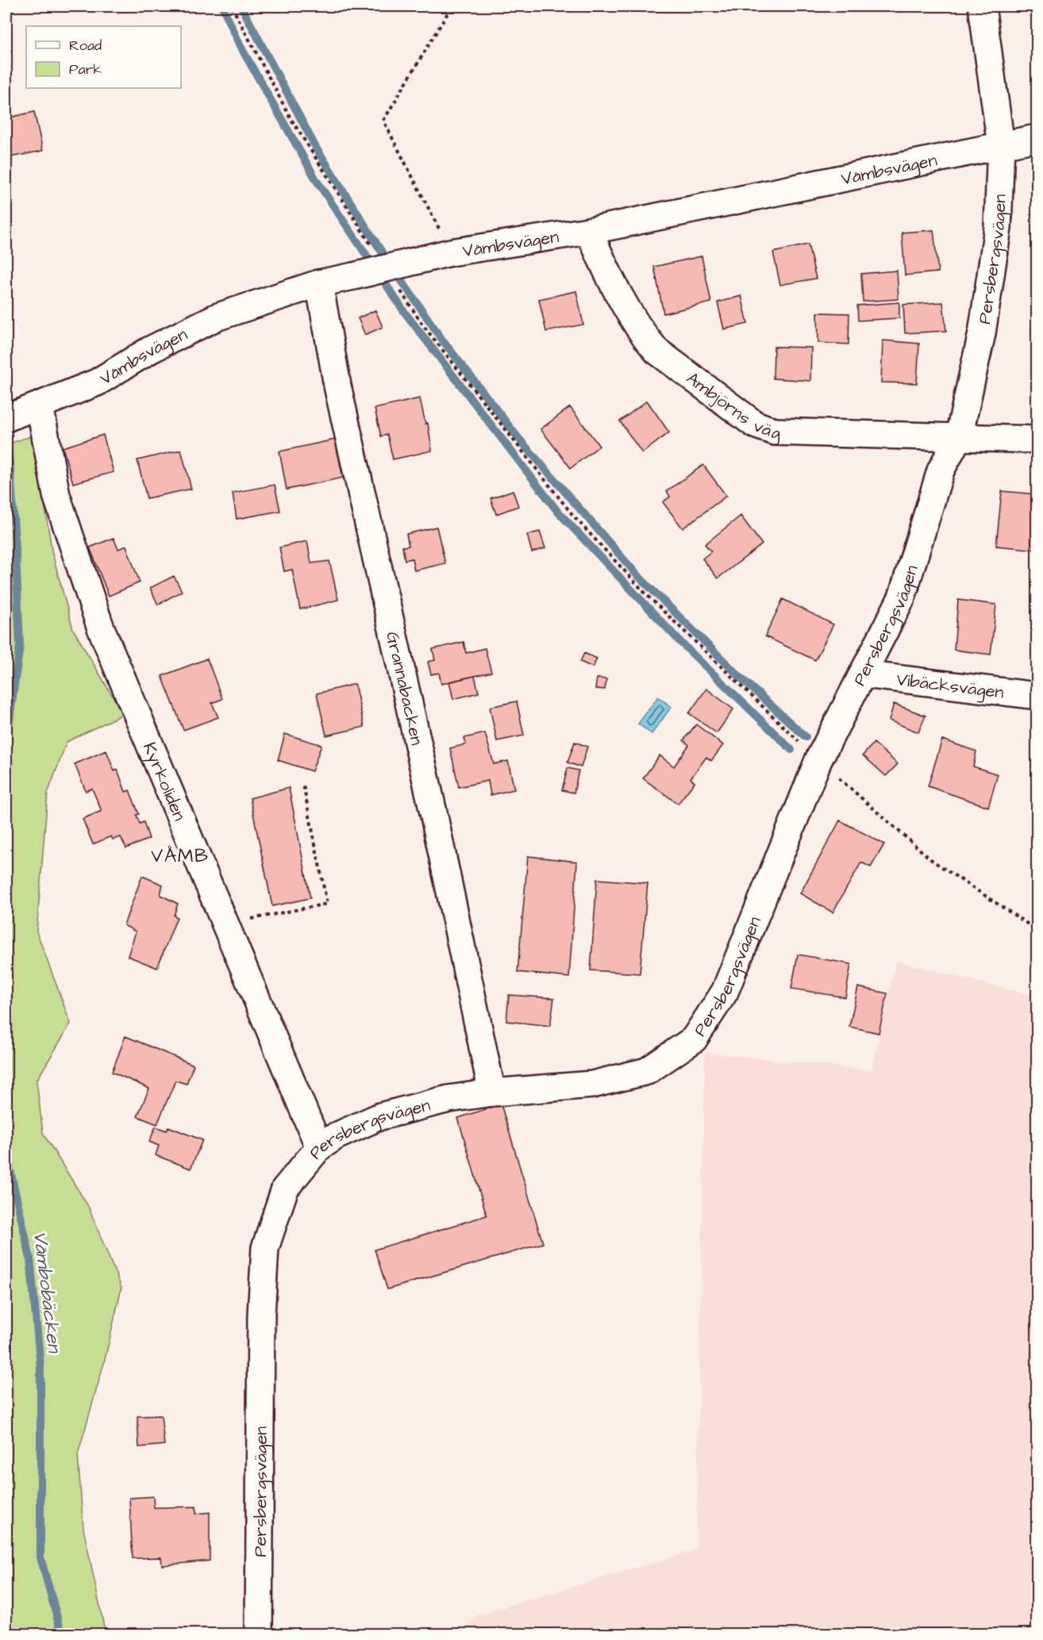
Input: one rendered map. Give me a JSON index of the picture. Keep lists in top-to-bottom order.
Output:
{
  "streets": {
    "street": [
      "Våmbsvägen",
      "Persbergsvägen",
      "Ambjörns väg",
      "Vibäcksvägen",
      "Grannabacken",
      "Kyrkoliden"
    ]
  },
  "crossings": [
    ["Våmbsvägen", "Persbergsvägen"],
    ["Våmbsvägen", "Ambjörns väg"],
    ["Våmbsvägen", "Grannabacken"],
    ["Våmbsvägen", "Kyrkoliden"],
    ["Persbergsvägen", "Ambjörns väg"],
    ["Persbergsvägen", "Vibäcksvägen"],
    ["Persbergsvägen", "Grannabacken"],
    ["Persbergsvägen", "Kyrkoliden"]
  ],
  "districts": ["VÅMB"],
  "water": ["Våmbobäcken"],
  "legend": ["Road", "Park"]
}
